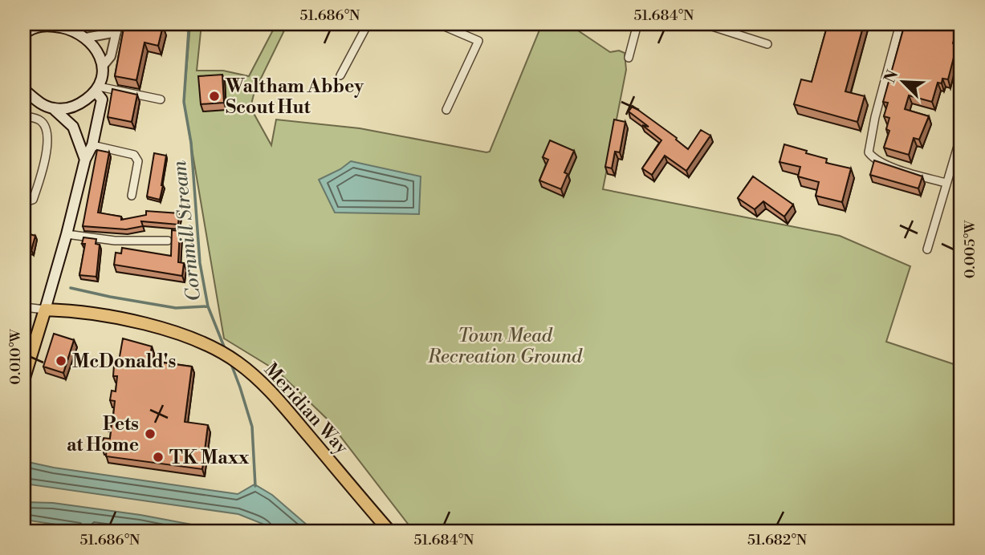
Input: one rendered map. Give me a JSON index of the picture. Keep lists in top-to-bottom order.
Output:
{
  "streets": {
    "main road": ["Meridian Way"]
  },
  "water": ["Cornmill Stream"],
  "parks": ["Town Mead Recreation Ground"],
  "places": [
    "Waltham Abbey Scout Hut",
    "McDonald's",
    "Pets at Home",
    "TK Maxx"
  ],
  "north": "top left",
  "coordinates": [
    "51.686°N",
    "51.684°N",
    "0.005°W",
    "0.010°W",
    "51.682°N"
  ]
}
